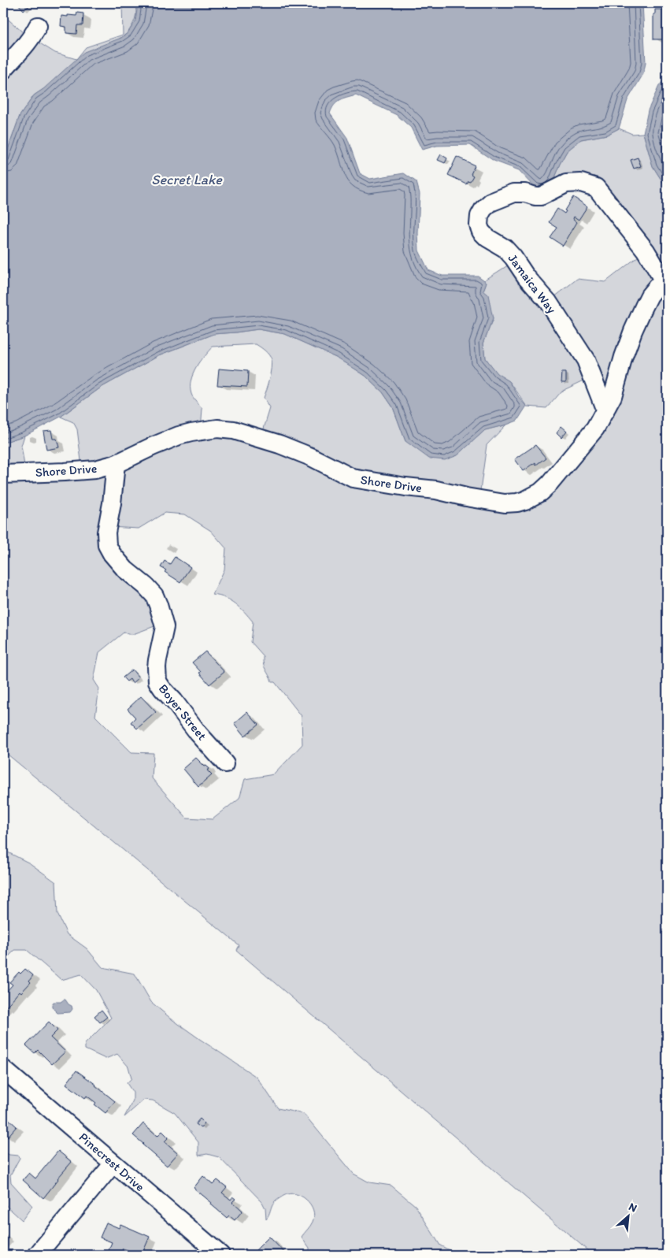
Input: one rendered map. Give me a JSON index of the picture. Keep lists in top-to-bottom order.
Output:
{
  "streets": {
    "street": [
      "Jamaica Way",
      "Shore Drive",
      "Boyer Street",
      "Pinecrest Drive"
    ]
  },
  "crossings": [
    ["Jamaica Way", "Shore Drive"],
    ["Shore Drive", "Boyer Street"]
  ],
  "water": ["Secret Lake"],
  "north": "top right"
}
